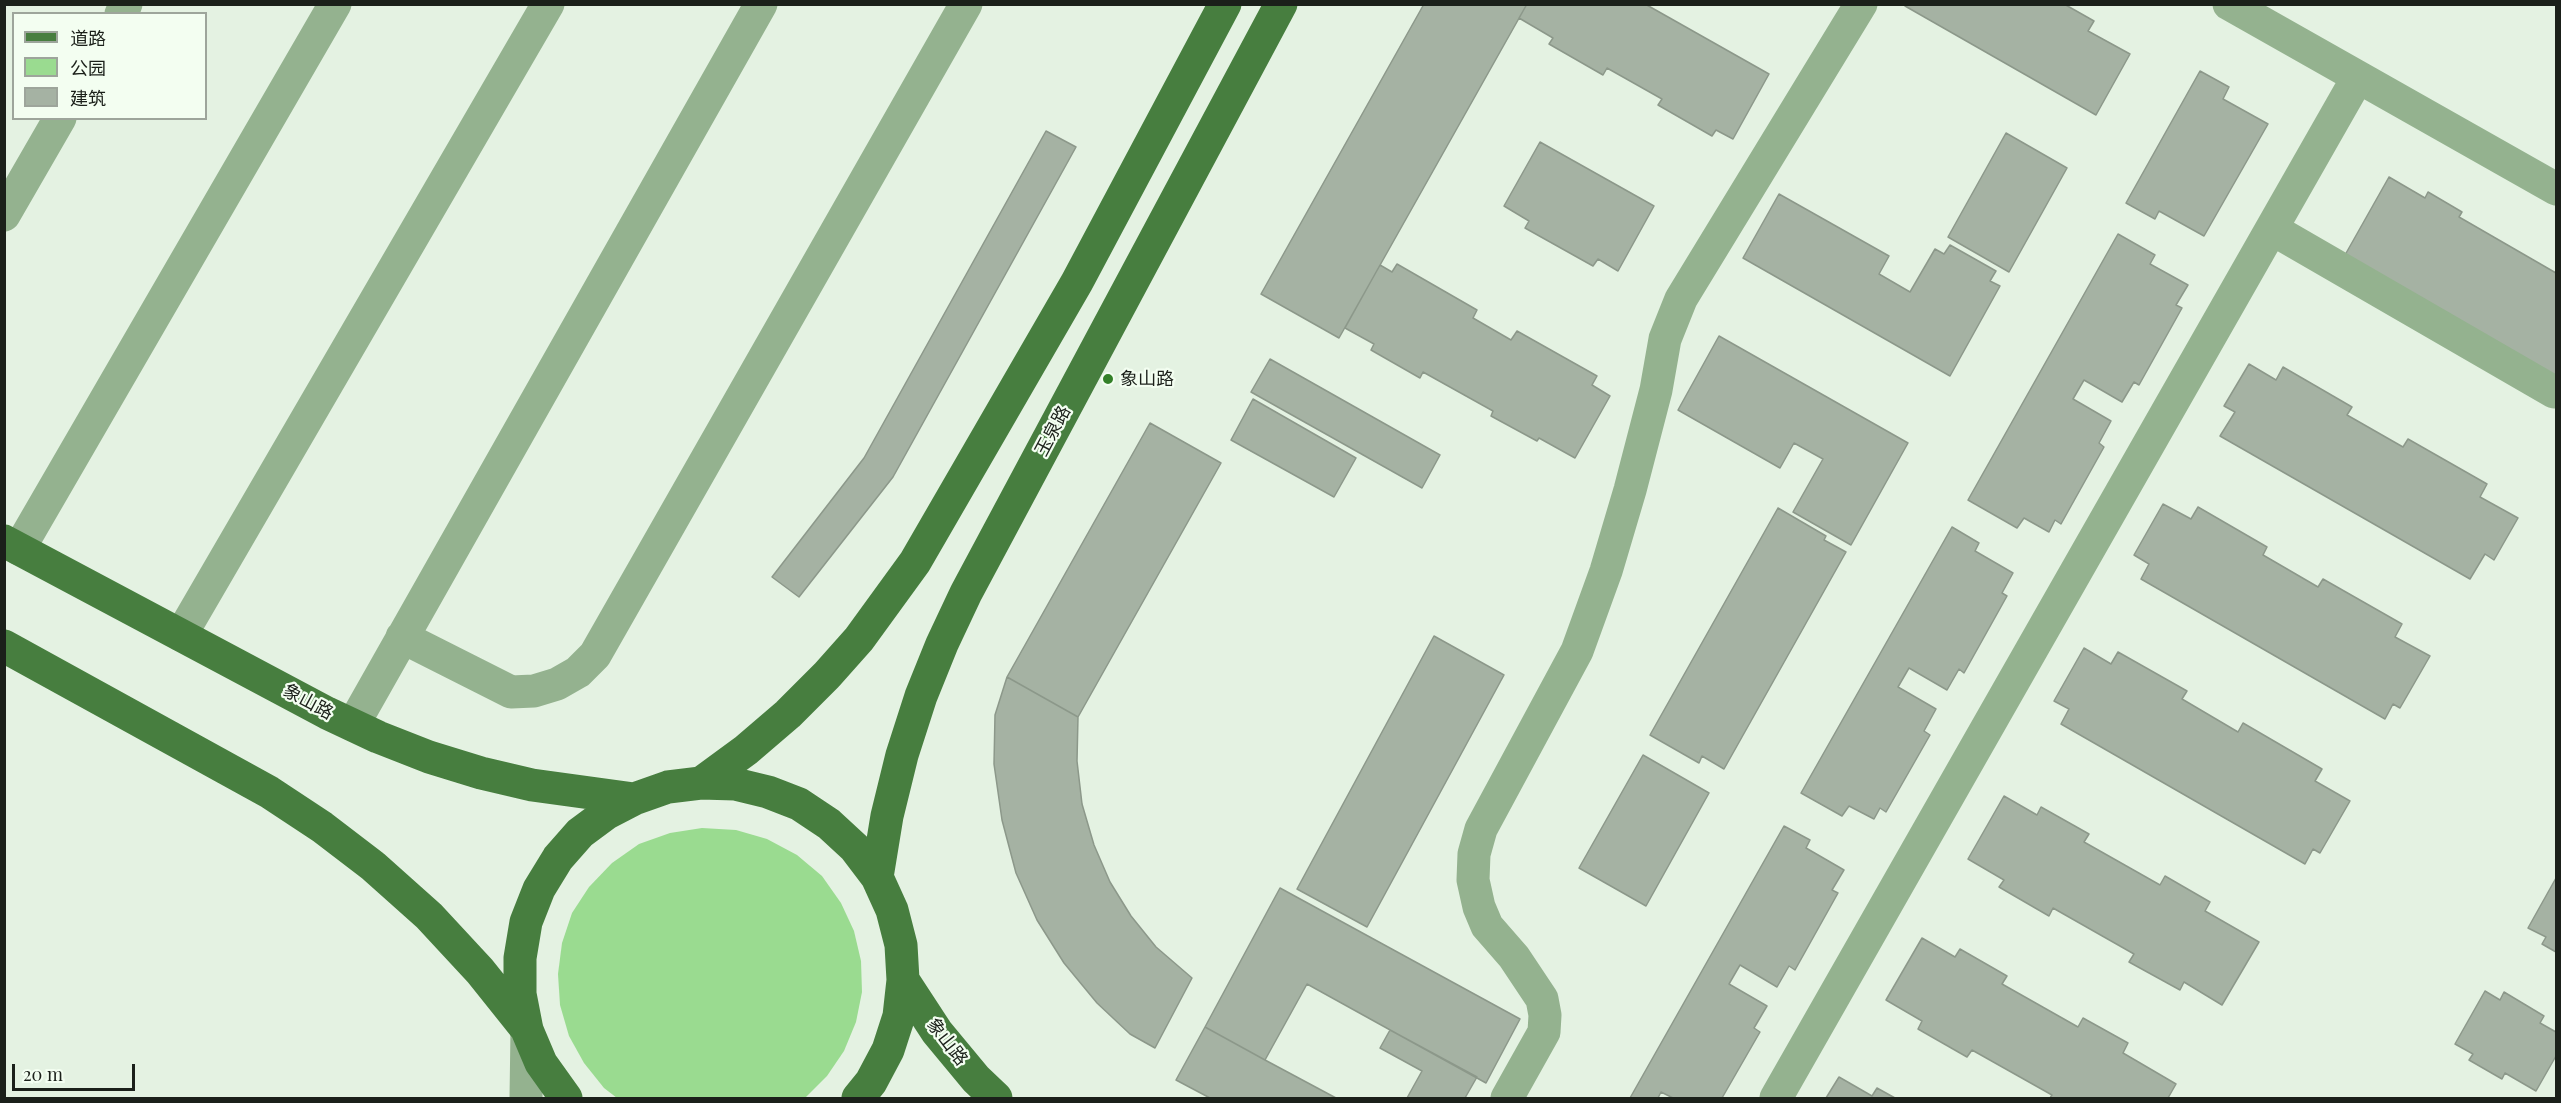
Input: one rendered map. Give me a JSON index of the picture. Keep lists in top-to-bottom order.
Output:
{
  "streets": {
    "main road": ["玉泉路", "象山路"]
  },
  "places": ["象山路"],
  "legend": ["道路", "公园", "建筑"],
  "scale_bar": "20 m"
}
